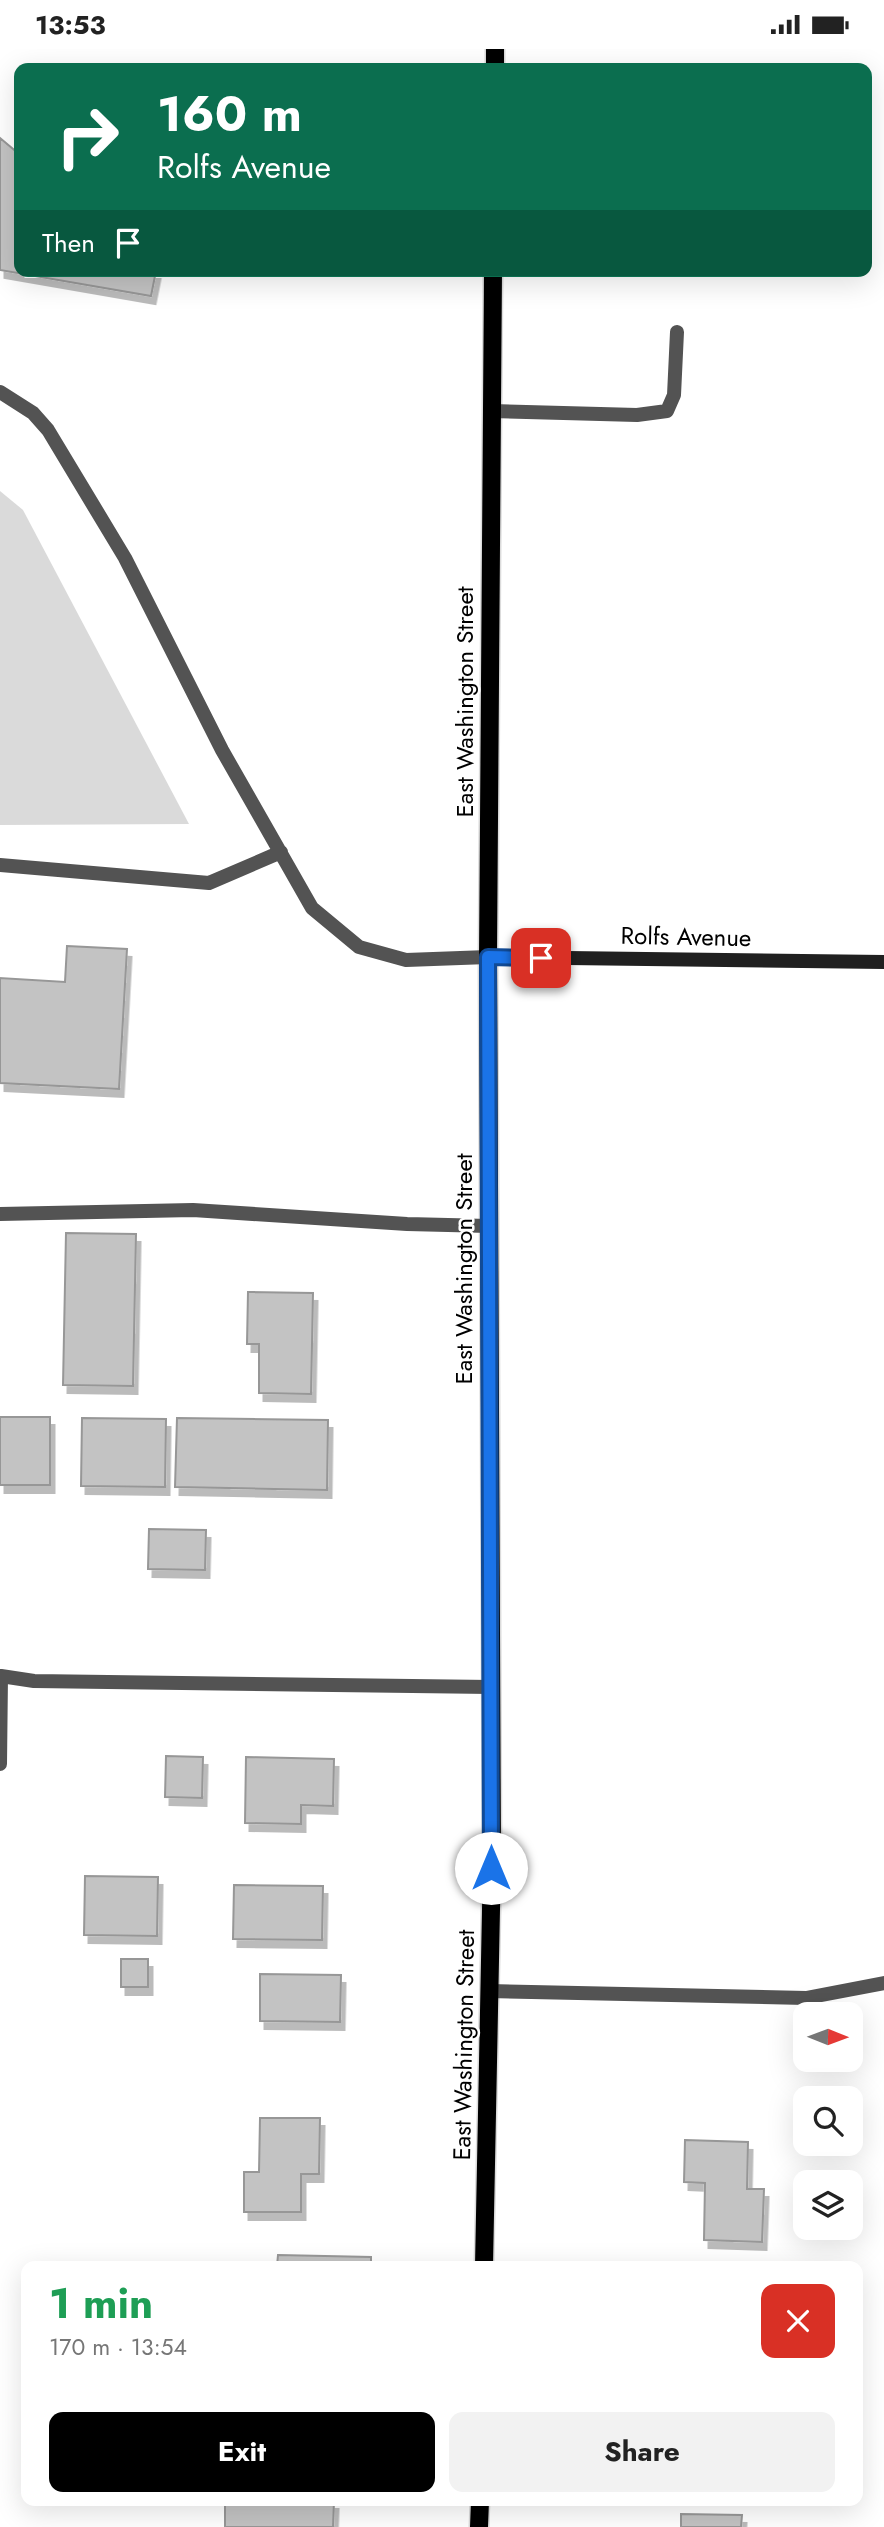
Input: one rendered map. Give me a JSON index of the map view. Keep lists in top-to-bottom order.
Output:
{
  "streets": {
    "main road": ["East Washington Street"],
    "street": ["Rolfs Avenue"]
  },
  "crossings": [
    ["East Washington Street", "Rolfs Avenue"]
  ],
  "north": "right",
  "page": {
    "status": "13:53",
    "turn": ["160 m", "Rolfs Avenue"],
    "then": "Then",
    "heading": ["1 min", "170 m · 13:54"],
    "buttons": ["Exit", "Share"]
  }
}
